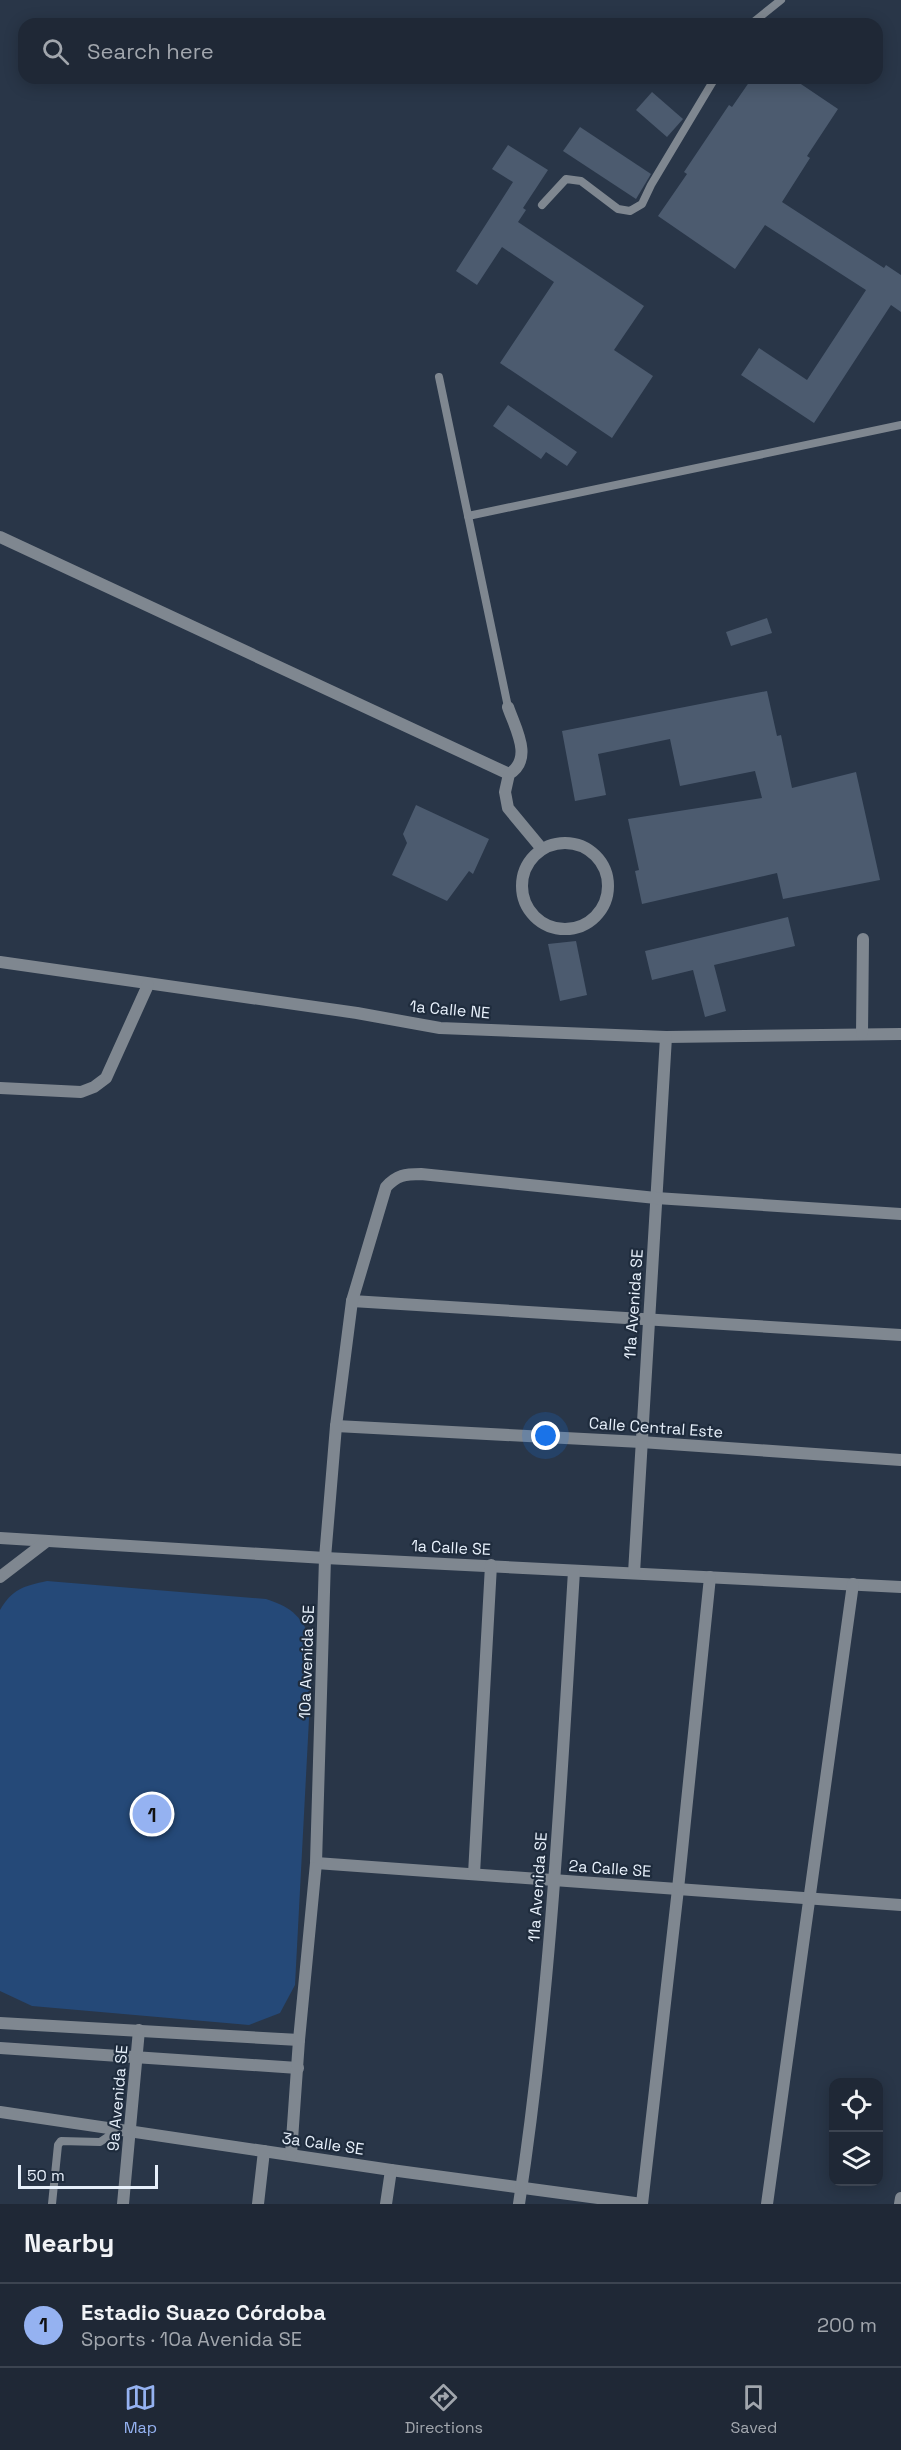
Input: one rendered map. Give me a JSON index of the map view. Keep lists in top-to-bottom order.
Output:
{
  "streets": {
    "street": [
      "1a Calle NE",
      "11a Avenida SE",
      "Calle Central Este",
      "1a Calle SE",
      "10a Avenida SE",
      "2a Calle SE",
      "9a Avenida SE",
      "3a Calle SE"
    ]
  },
  "crossings": [
    ["1a Calle NE", "11a Avenida SE"],
    ["11a Avenida SE", "Calle Central Este"],
    ["11a Avenida SE", "1a Calle SE"],
    ["11a Avenida SE", "10a Avenida SE"],
    ["11a Avenida SE", "2a Calle SE"],
    ["11a Avenida SE", "3a Calle SE"],
    ["Calle Central Este", "10a Avenida SE"],
    ["1a Calle SE", "10a Avenida SE"],
    ["10a Avenida SE", "2a Calle SE"],
    ["10a Avenida SE", "3a Calle SE"],
    ["9a Avenida SE", "3a Calle SE"]
  ],
  "scale_bar": "50 m",
  "page": {
    "search": "Search here",
    "pins": "1",
    "scale": "50 m",
    "heading": "Nearby",
    "list": [
      {
        "mark": "1",
        "name": "Estadio Suazo Córdoba",
        "note": "Sports · 10a Avenida SE",
        "value": "200 m"
      }
    ],
    "nav": ["Map", "Directions", "Saved"]
  }
}
